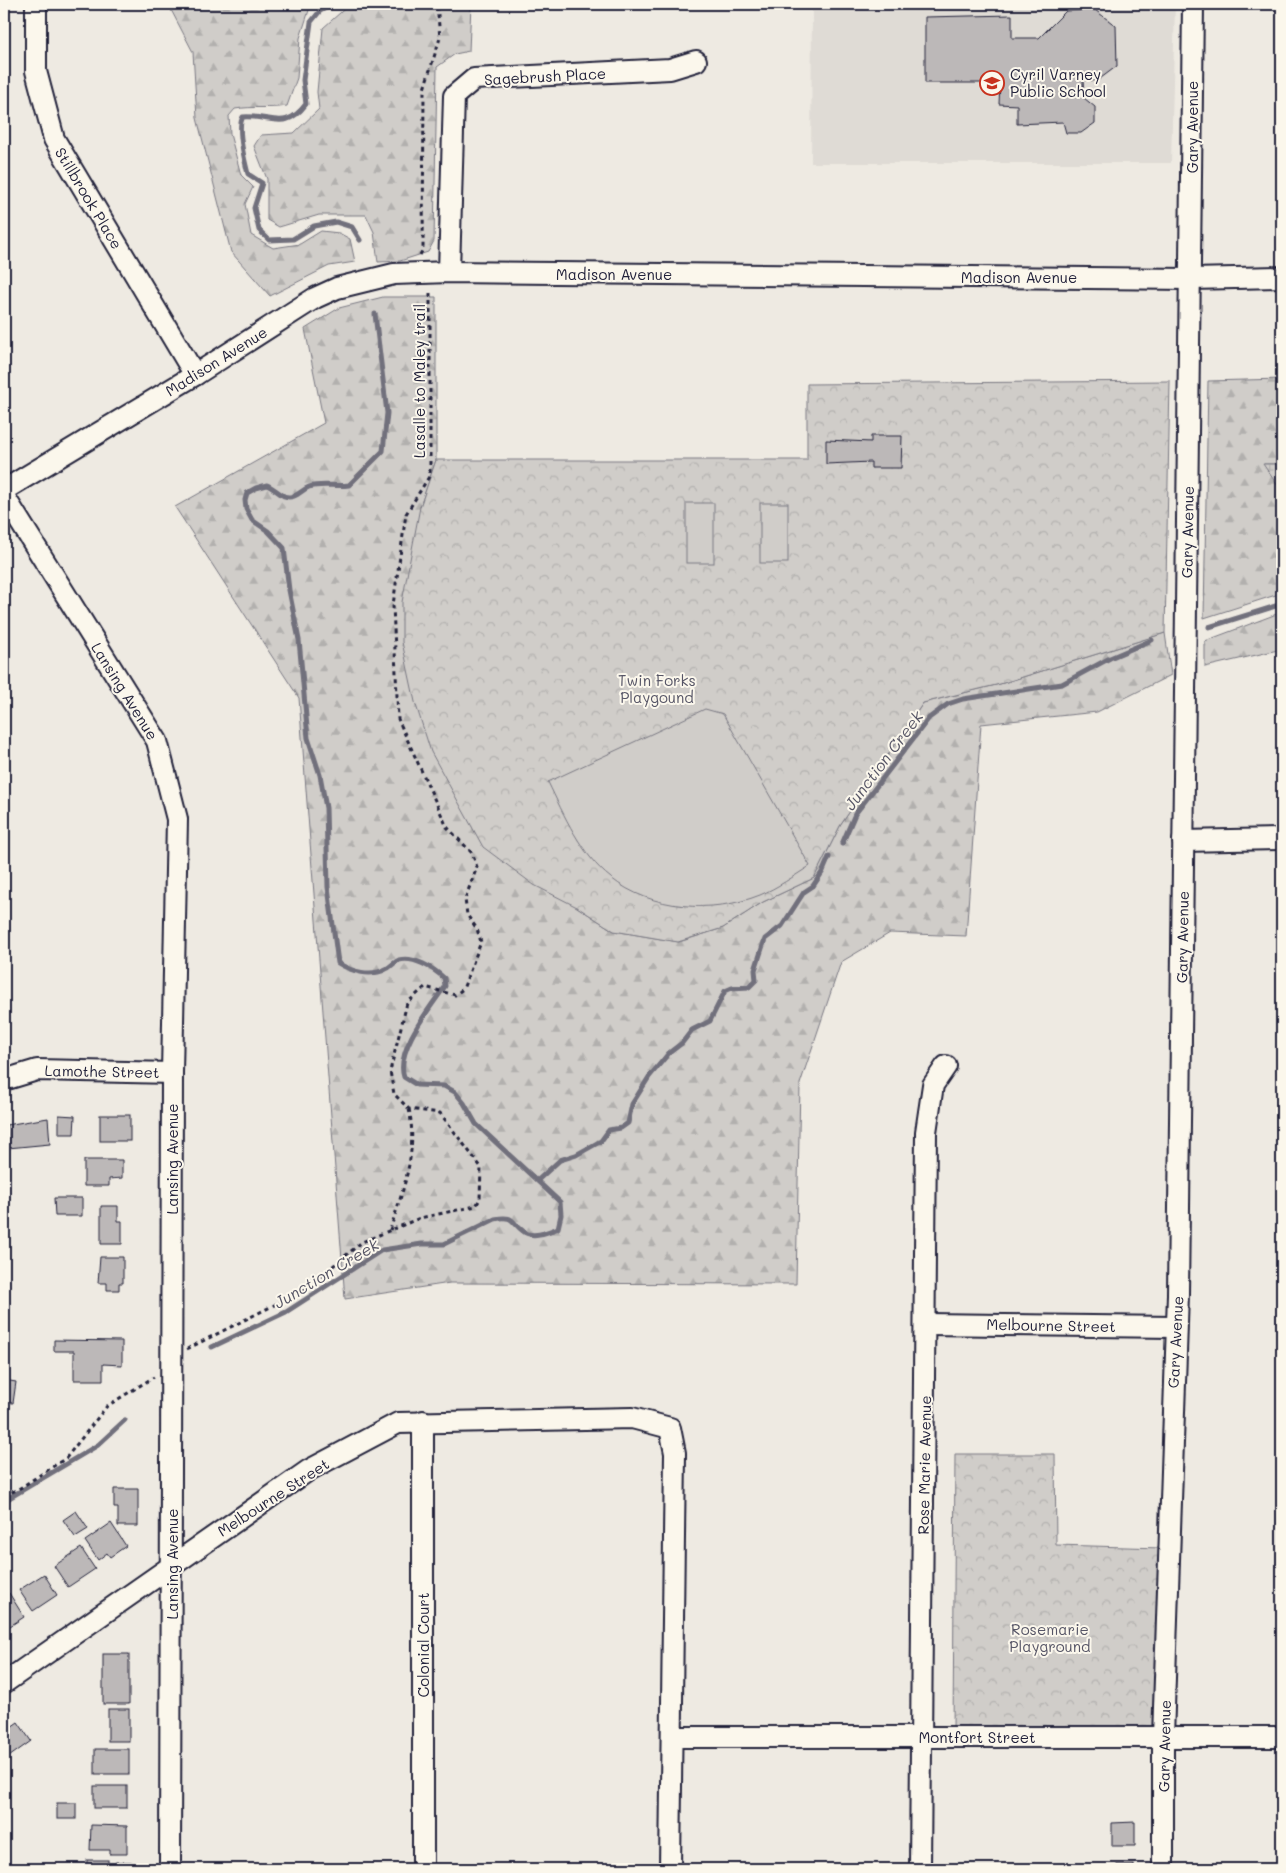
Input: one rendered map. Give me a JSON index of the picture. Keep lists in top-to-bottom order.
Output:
{
  "streets": {
    "street": [
      "Sagebrush Place",
      "Gary Avenue",
      "Stillbrook Place",
      "Madison Avenue",
      "Lansing Avenue",
      "Lamothe Street",
      "Melbourne Street",
      "Rose Marie Avenue",
      "Colonial Court",
      "Montfort Street"
    ],
    "path": ["Lasalle to Maley trail"]
  },
  "crossings": [
    ["Sagebrush Place", "Madison Avenue"],
    ["Gary Avenue", "Madison Avenue"],
    ["Gary Avenue", "Melbourne Street"],
    ["Gary Avenue", "Montfort Street"],
    ["Stillbrook Place", "Madison Avenue"],
    ["Lansing Avenue", "Lamothe Street"],
    ["Lansing Avenue", "Melbourne Street"],
    ["Melbourne Street", "Rose Marie Avenue"],
    ["Melbourne Street", "Colonial Court"],
    ["Melbourne Street", "Montfort Street"],
    ["Rose Marie Avenue", "Montfort Street"]
  ],
  "water": ["Junction Creek"],
  "parks": ["Twin Forks Playgound", "Rosemarie Playground"],
  "places": {
    "school or university": ["Cyril Varney Public School"]
  }
}
